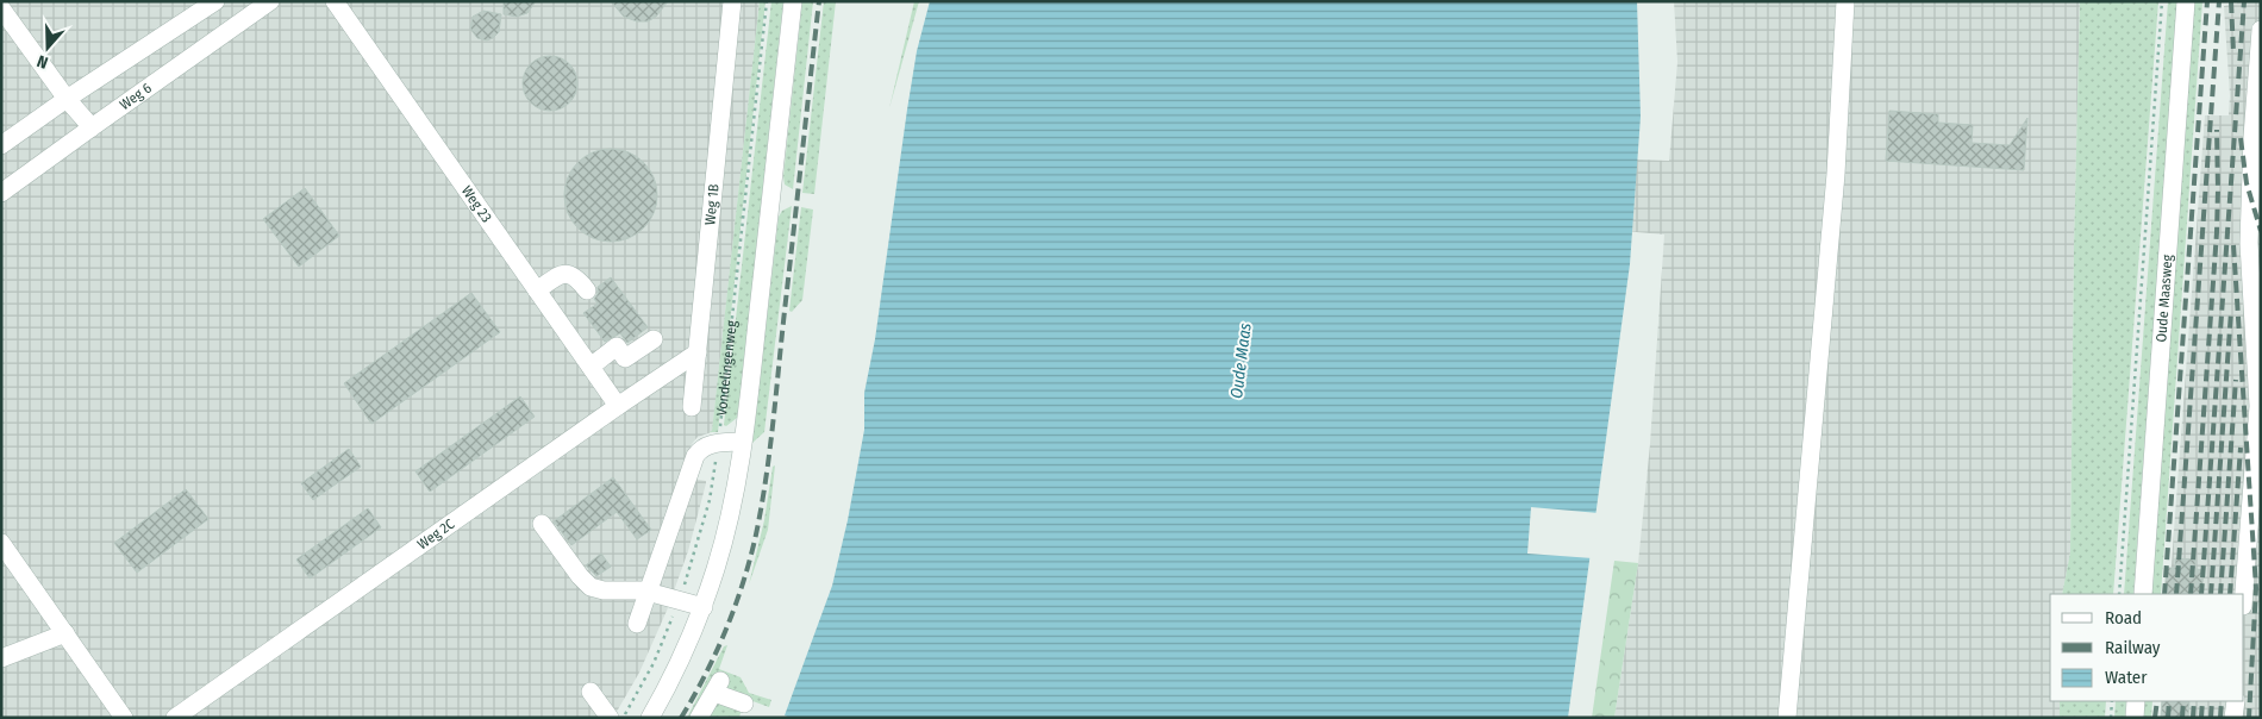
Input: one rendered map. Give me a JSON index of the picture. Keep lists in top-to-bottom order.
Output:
{
  "streets": {
    "street": [
      "Weg 6",
      "Weg 23",
      "Weg 1B",
      "Oude Maasweg",
      "Vondelingenweg",
      "Weg 2C"
    ]
  },
  "crossings": [
    ["Weg 23", "Weg 2C"],
    ["Weg 1B", "Weg 2C"]
  ],
  "water": ["Oude Maas"],
  "legend": ["Road", "Railway", "Water"],
  "north": "bottom"
}
